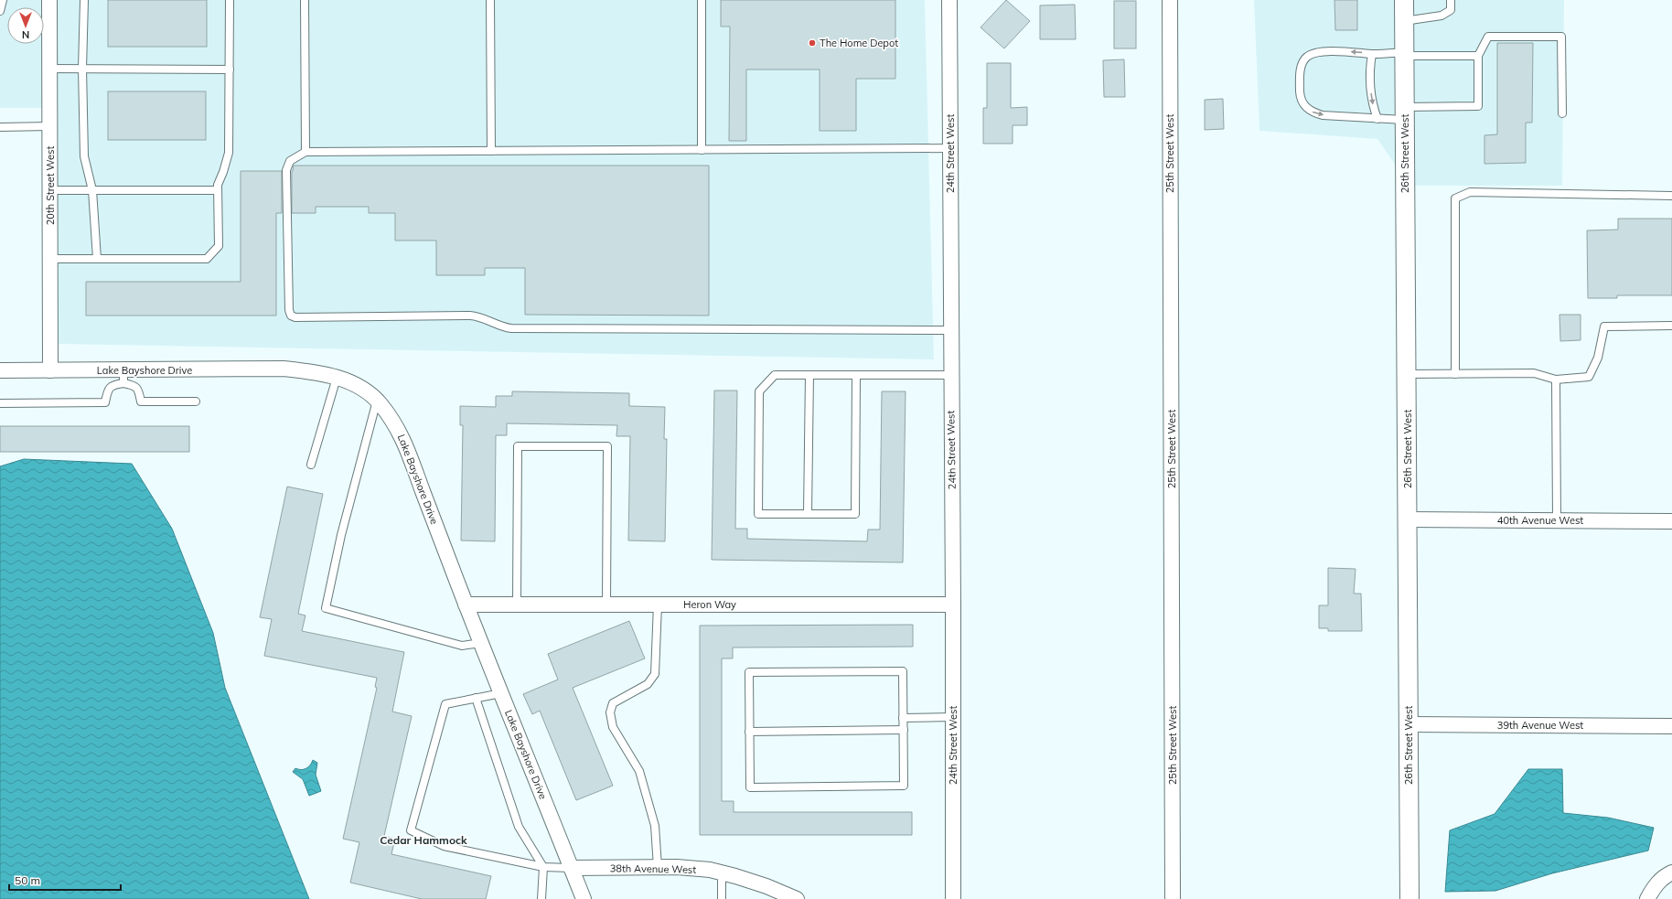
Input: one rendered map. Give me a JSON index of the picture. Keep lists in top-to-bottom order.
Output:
{
  "streets": {
    "street": [
      "24th Street West",
      "25th Street West",
      "26th Street West",
      "20th Street West",
      "Lake Bayshore Drive",
      "40th Avenue West",
      "Heron Way",
      "39th Avenue West",
      "38th Avenue West"
    ]
  },
  "crossings": [
    ["24th Street West", "Heron Way"],
    ["26th Street West", "40th Avenue West"],
    ["26th Street West", "39th Avenue West"],
    ["20th Street West", "Lake Bayshore Drive"],
    ["Lake Bayshore Drive", "Heron Way"],
    ["Lake Bayshore Drive", "38th Avenue West"]
  ],
  "districts": ["Cedar Hammock"],
  "places": ["The Home Depot"],
  "scale_bar": "50 m",
  "north": "bottom"
}
